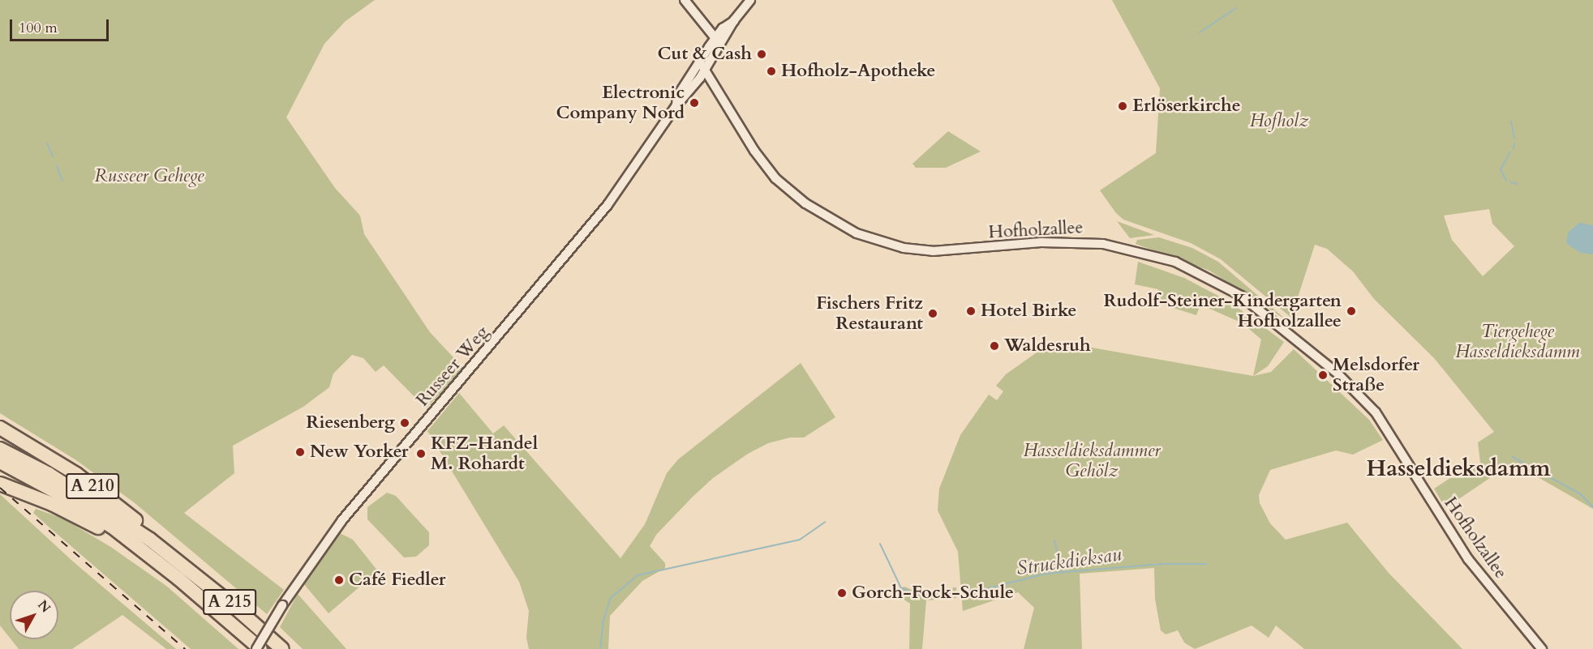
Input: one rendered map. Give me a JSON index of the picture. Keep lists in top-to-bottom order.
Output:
{
  "streets": {
    "highway": ["A 210", "A 215"],
    "street": ["Hofholzallee", "Russeer Weg"]
  },
  "crossings": [
    ["Hofholzallee", "Russeer Weg"],
    ["A 210", "A 215"]
  ],
  "districts": ["Hasseldieksdamm"],
  "water": ["Struckdieksau"],
  "parks": [
    "Hofholz",
    "Russeer Gehege",
    "Tiergehege Hasseldieksdamm",
    "Hasseldieksdammer Gehölz"
  ],
  "places": [
    "Cut & Cash",
    "Hofholz-Apotheke",
    "Electronic Company Nord",
    "Erlöserkirche",
    "Hotel Birke",
    "Rudolf-Steiner-Kindergarten Hofholzallee",
    "Fischers Fritz Restaurant",
    "Waldesruh",
    "Melsdorfer Straße",
    "Riesenberg",
    "New Yorker",
    "KFZ-Handel M. Rohardt",
    "Café Fiedler",
    "Gorch-Fock-Schule"
  ],
  "scale_bar": "100 m",
  "north": "top right"
}
